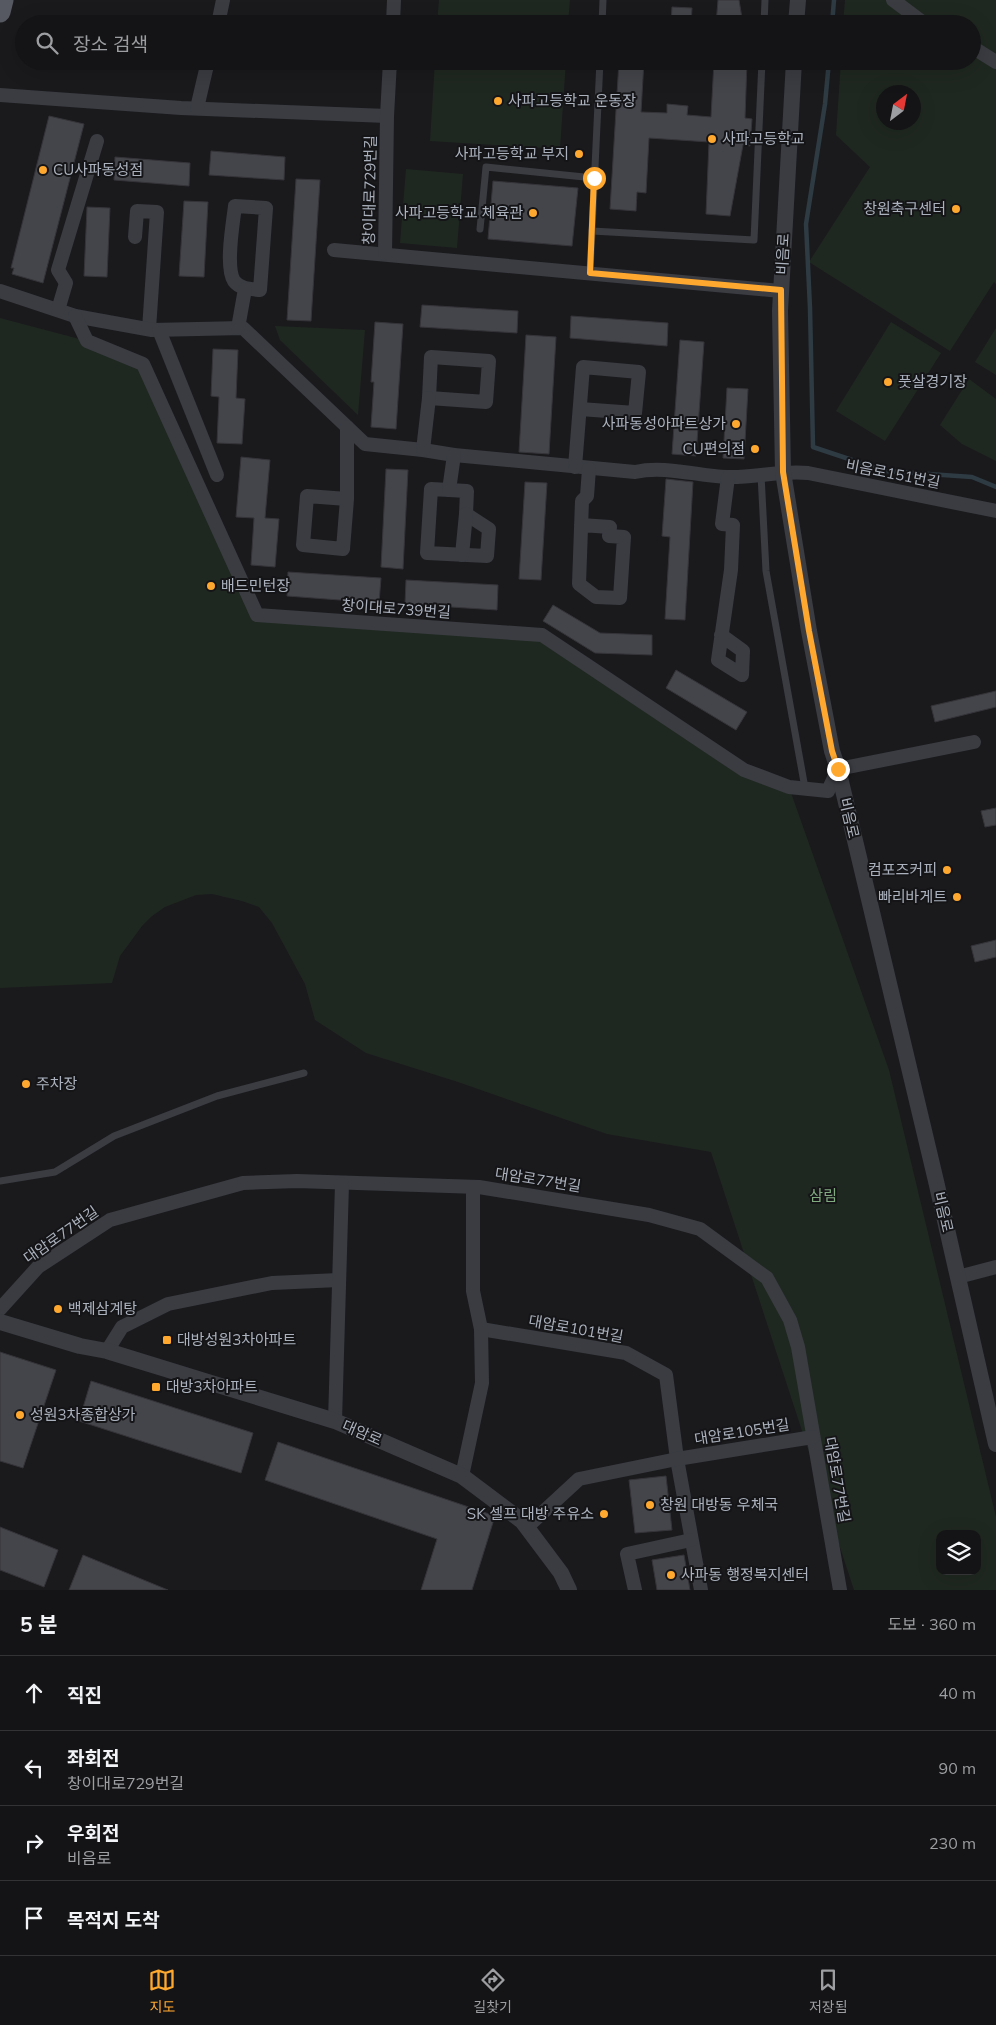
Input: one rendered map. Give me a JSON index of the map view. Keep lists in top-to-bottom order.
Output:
{
  "streets": {
    "street": [
      "창이대로729번길",
      "비음로",
      "비음로151번길",
      "창이대로739번길",
      "대암로77번길",
      "대암로101번길",
      "대암로105번길",
      "대암로"
    ]
  },
  "crossings": [
    ["창이대로729번길", "비음로"],
    ["비음로", "비음로151번길"],
    ["비음로", "창이대로739번길"],
    ["대암로77번길", "대암로105번길"],
    ["대암로101번길", "대암로105번길"],
    ["대암로105번길", "대암로"]
  ],
  "parks": ["삼림"],
  "places": {
    "other": [
      "사파고등학교 운동장",
      "사파고등학교",
      "사파고등학교 부지",
      "CU사파동성점",
      "창원축구센터",
      "사파고등학교 체육관",
      "풋살경기장",
      "사파동성아파트상가",
      "CU편의점",
      "배드민턴장",
      "컴포즈커피",
      "빠리바게트",
      "주차장",
      "백제삼계탕",
      "성원3차종합상가",
      "창원 대방동 우체국",
      "SK 셀프 대방 주유소",
      "사파동 행정복지센터"
    ],
    "transit": ["대방성원3차아파트", "대방3차아파트"]
  },
  "north": "top right",
  "page": {
    "search": "장소 검색",
    "heading": ["5 분", "도보 · 360 m"],
    "list": [
      ["직진", "40 m"],
      ["좌회전", "창이대로729번길", "90 m"],
      ["우회전", "비음로", "230 m"],
      "목적지 도착"
    ],
    "nav": ["지도", "길찾기", "저장됨"]
  }
}
